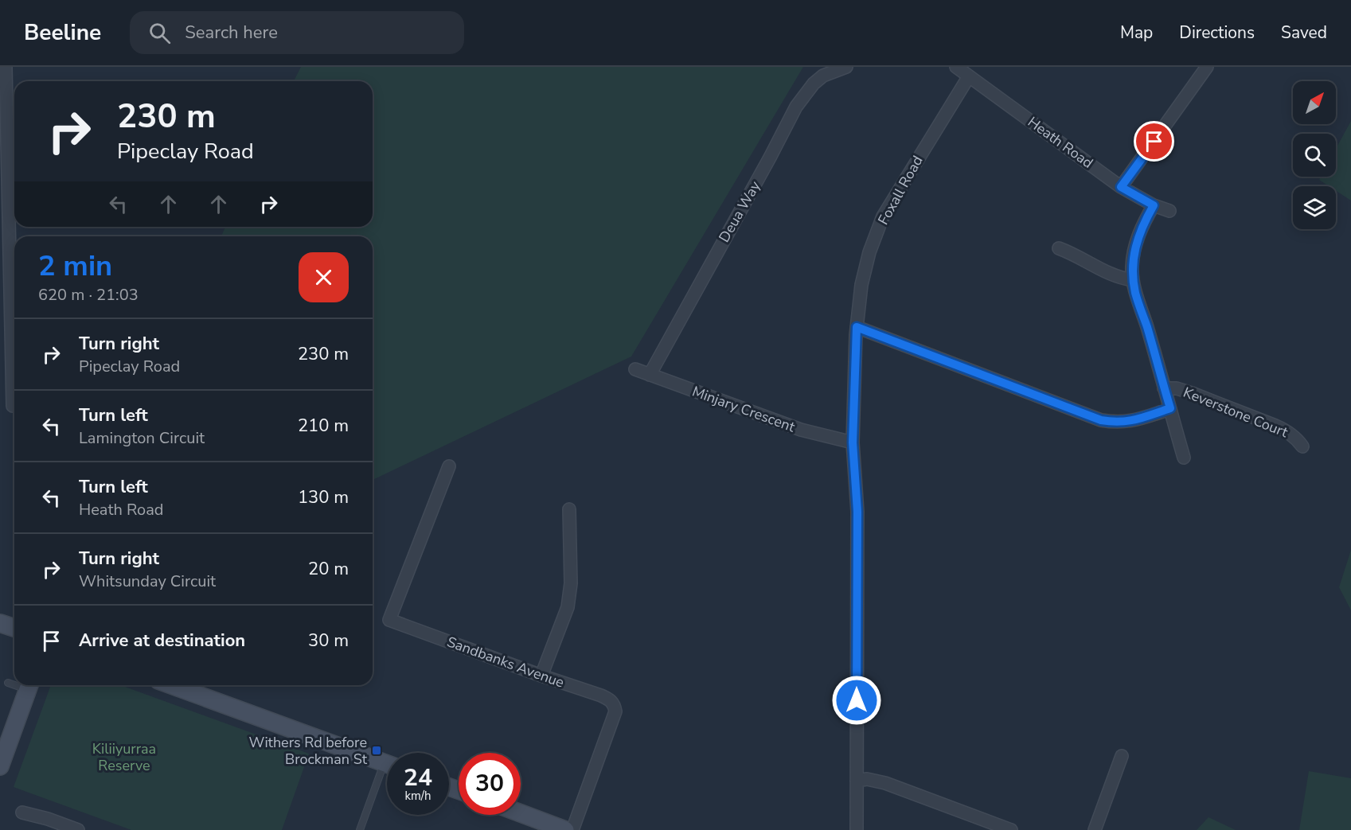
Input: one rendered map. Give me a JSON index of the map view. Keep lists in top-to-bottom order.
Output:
{
  "streets": {
    "street": [
      "Heath Road",
      "Foxall Road",
      "Deua Way",
      "Minjary Crescent",
      "Keverstone Court",
      "Sandbanks Avenue"
    ]
  },
  "crossings": [
    ["Heath Road", "Foxall Road"],
    ["Foxall Road", "Minjary Crescent"],
    ["Deua Way", "Minjary Crescent"]
  ],
  "parks": ["Kiliiyurraa Reserve"],
  "places": {
    "transit": ["Withers Rd before Brockman St"]
  },
  "north": "top right",
  "page": {
    "header": "Beeline",
    "search": "Search here",
    "nav": ["Map", "Directions", "Saved"],
    "turn": ["230 m", "Pipeclay Road"],
    "heading": ["2 min", "620 m · 21:03"],
    "list": [
      {
        "name": "Turn right",
        "note": "Pipeclay Road",
        "value": "230 m"
      },
      {
        "name": "Turn left",
        "note": "Lamington Circuit",
        "value": "210 m"
      },
      {
        "name": "Turn left",
        "note": "Heath Road",
        "value": "130 m"
      },
      {
        "name": "Turn right",
        "note": "Whitsunday Circuit",
        "value": "20 m"
      },
      {
        "name": "Arrive at destination",
        "value": "30 m"
      }
    ],
    "speed": "24 km/h",
    "limit": "30"
  }
}
